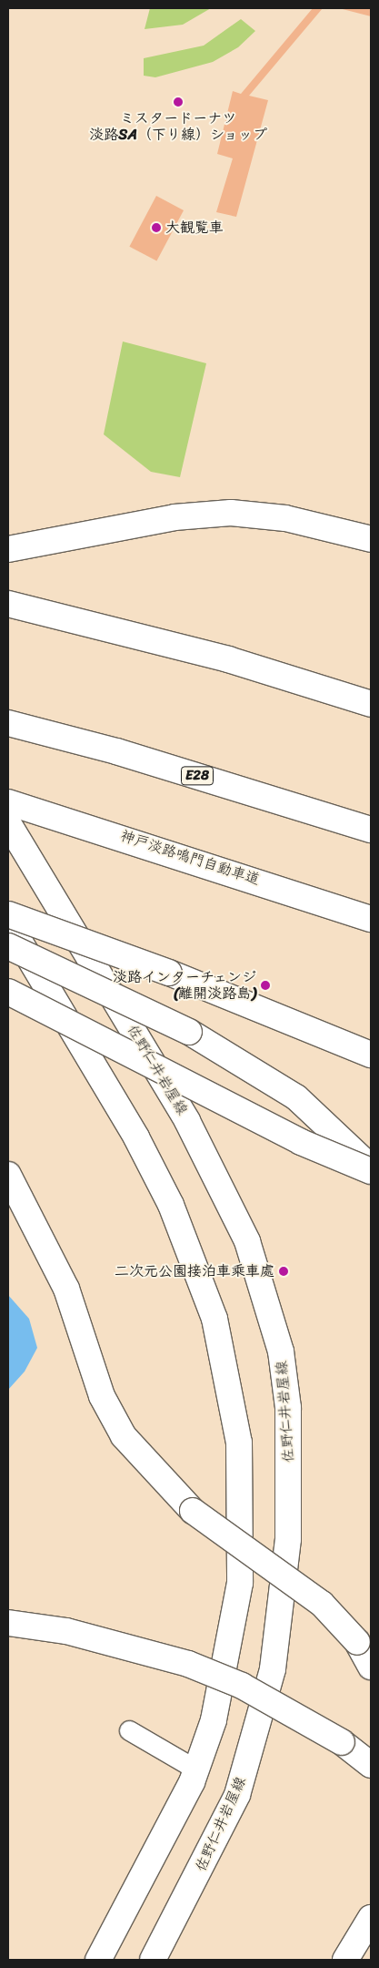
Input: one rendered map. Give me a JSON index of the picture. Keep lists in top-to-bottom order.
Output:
{
  "streets": {
    "main road": ["E28", "神戸淡路鳴門自動車道", "佐野仁井岩屋線"]
  },
  "places": [
    "ミスタードーナツ 淡路SA（下り線）ショップ",
    "大観覧車",
    "淡路インターチェンジ (離開淡路島)",
    "二次元公園接泊車乘車處"
  ]
}
